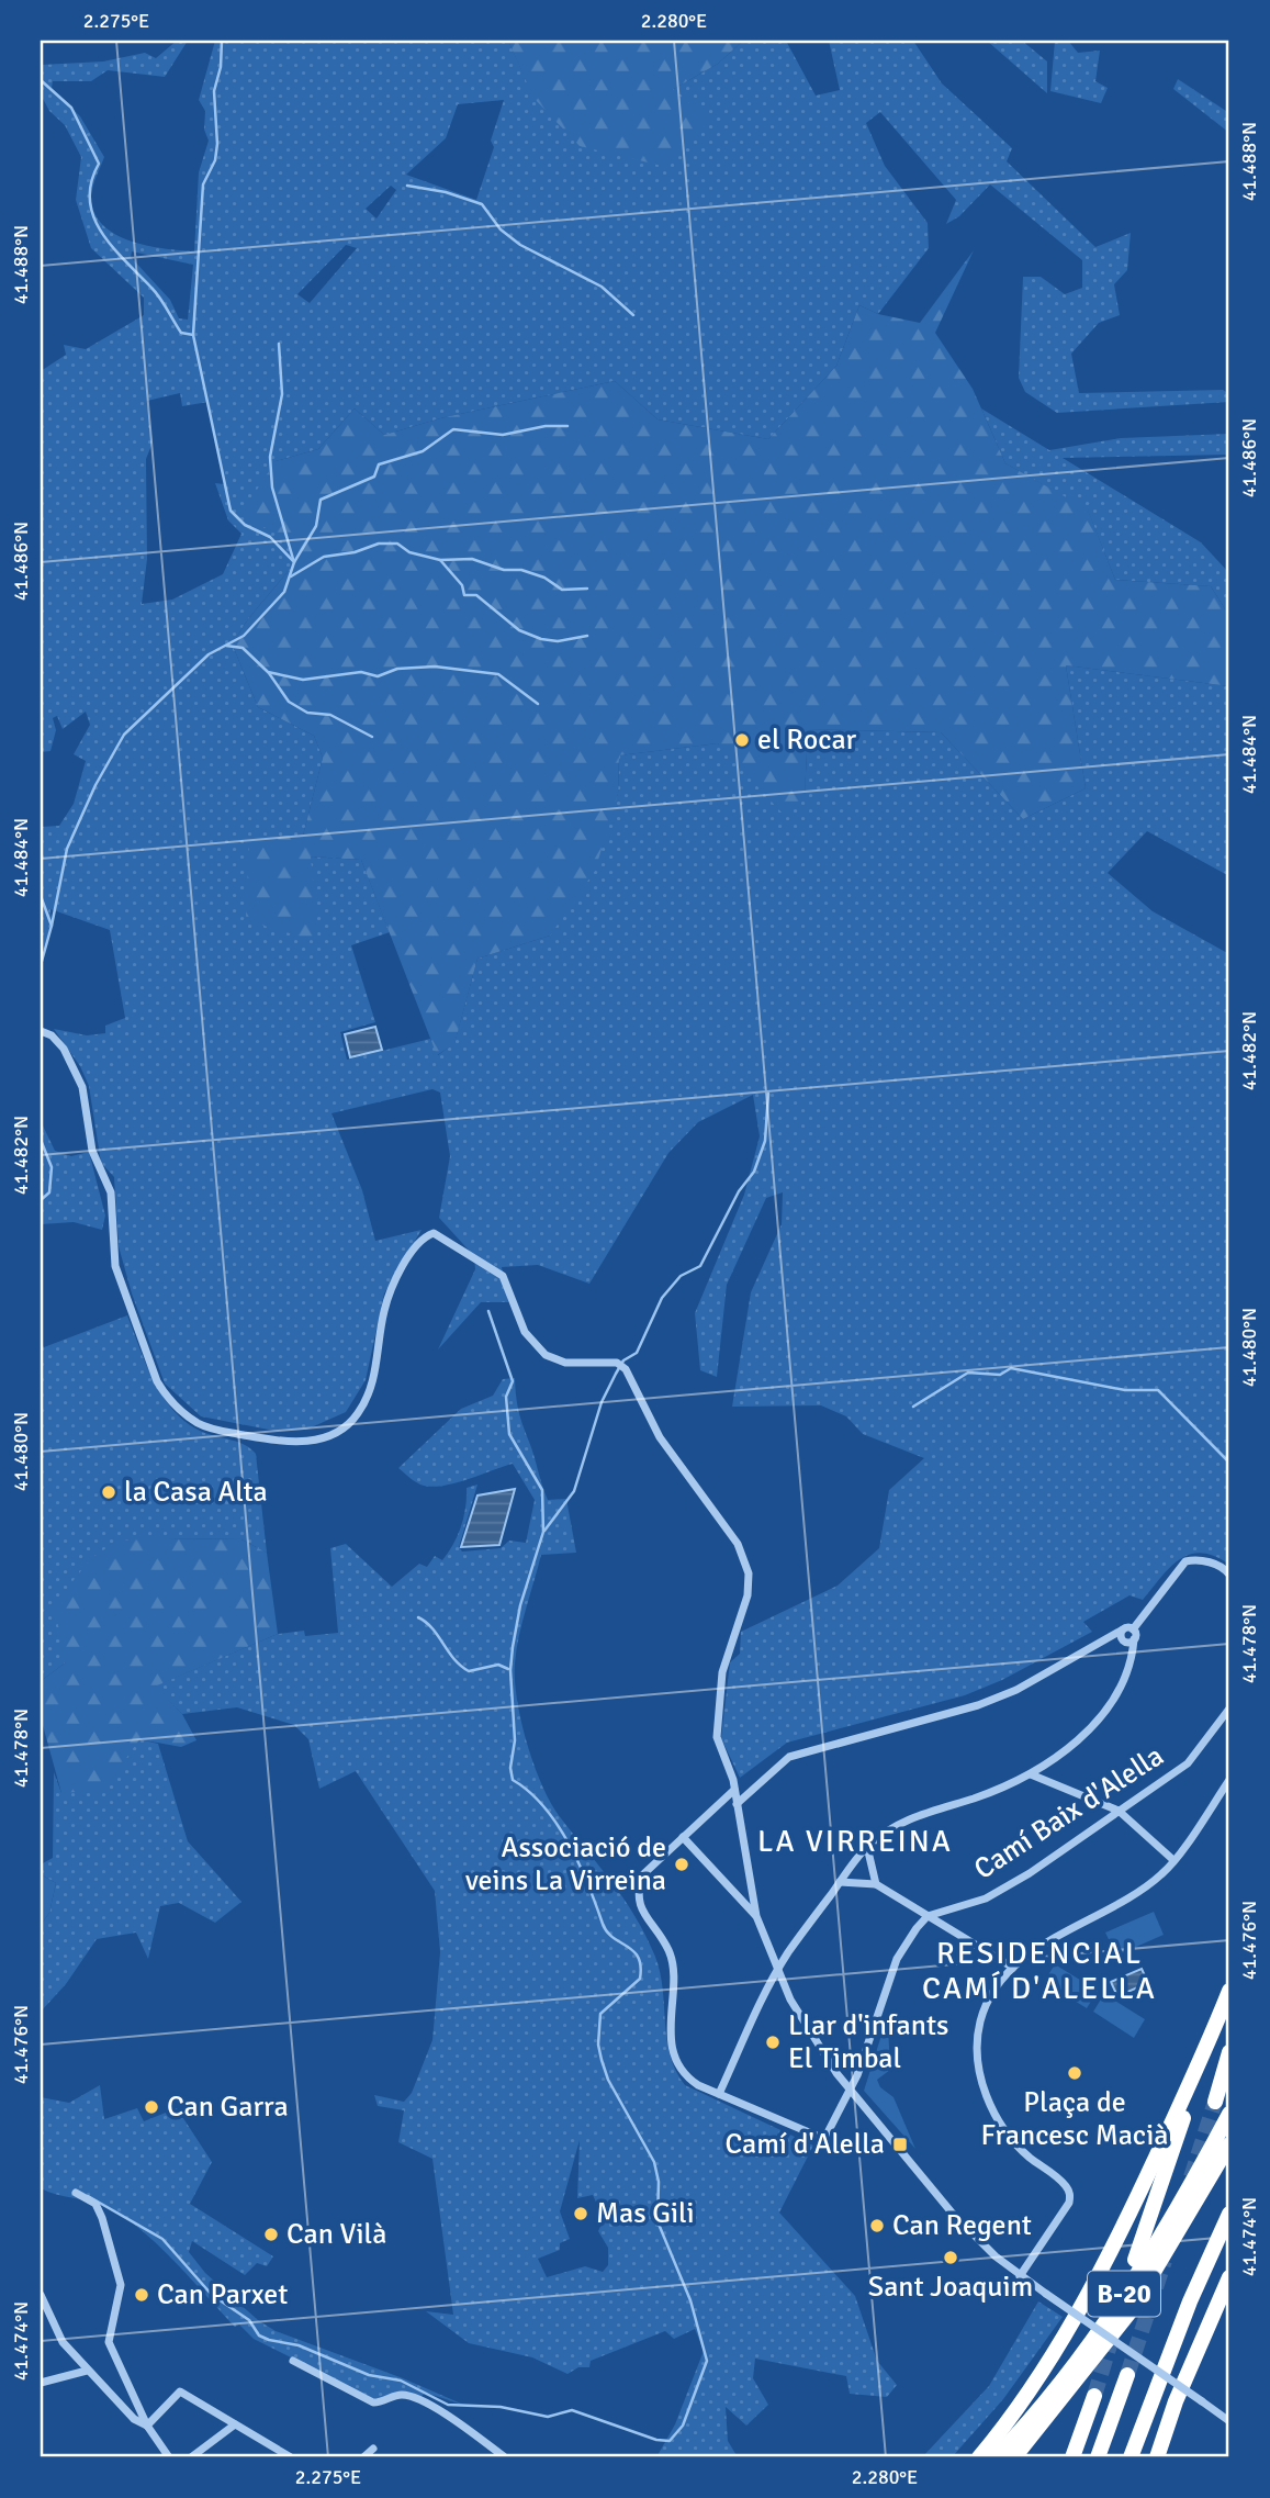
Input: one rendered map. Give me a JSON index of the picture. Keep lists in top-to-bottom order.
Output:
{
  "streets": {
    "highway": ["B-20"],
    "street": ["Camí Baix d'Alella"]
  },
  "districts": ["LA VIRREINA", "RESIDENCIAL CAMÍ D'ALELLA"],
  "places": {
    "other": [
      "el Rocar",
      "la Casa Alta",
      "Associació de veins La Virreina",
      "Llar d'infants El Timbal",
      "Plaça de Francesc Macià",
      "Can Garra",
      "Mas Gili",
      "Can Regent",
      "Can Vilà",
      "Sant Joaquim",
      "Can Parxet"
    ],
    "transit": ["Camí d'Alella"]
  },
  "coordinates": [
    "2.275°E",
    "2.280°E",
    "41.488°N",
    "41.486°N",
    "41.484°N",
    "41.482°N",
    "41.480°N",
    "41.478°N",
    "41.476°N",
    "41.474°N"
  ]
}
